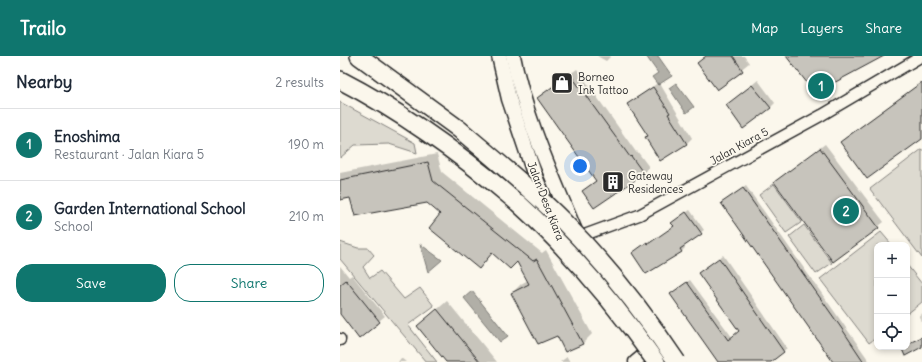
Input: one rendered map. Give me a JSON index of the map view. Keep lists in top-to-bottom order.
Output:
{
  "streets": {
    "main road": ["Jalan Desa Kiara"],
    "street": ["Jalan Kiara 5"]
  },
  "crossings": [
    ["Jalan Kiara 5", "Jalan Desa Kiara"]
  ],
  "places": {
    "shop": ["Borneo Ink Tattoo"],
    "building": ["Gateway Residences"]
  },
  "page": {
    "header": "Trailo",
    "nav": ["Map", "Layers", "Share"],
    "heading": ["Nearby", "2 results"],
    "pins": ["1", "2"],
    "list": [
      {
        "mark": "1",
        "name": "Enoshima",
        "note": "Restaurant · Jalan Kiara 5",
        "value": "190 m"
      },
      {
        "mark": "2",
        "name": "Garden International School",
        "note": "School",
        "value": "210 m"
      }
    ],
    "map_buttons": ["+", "−"],
    "buttons": ["Save", "Share"]
  }
}
